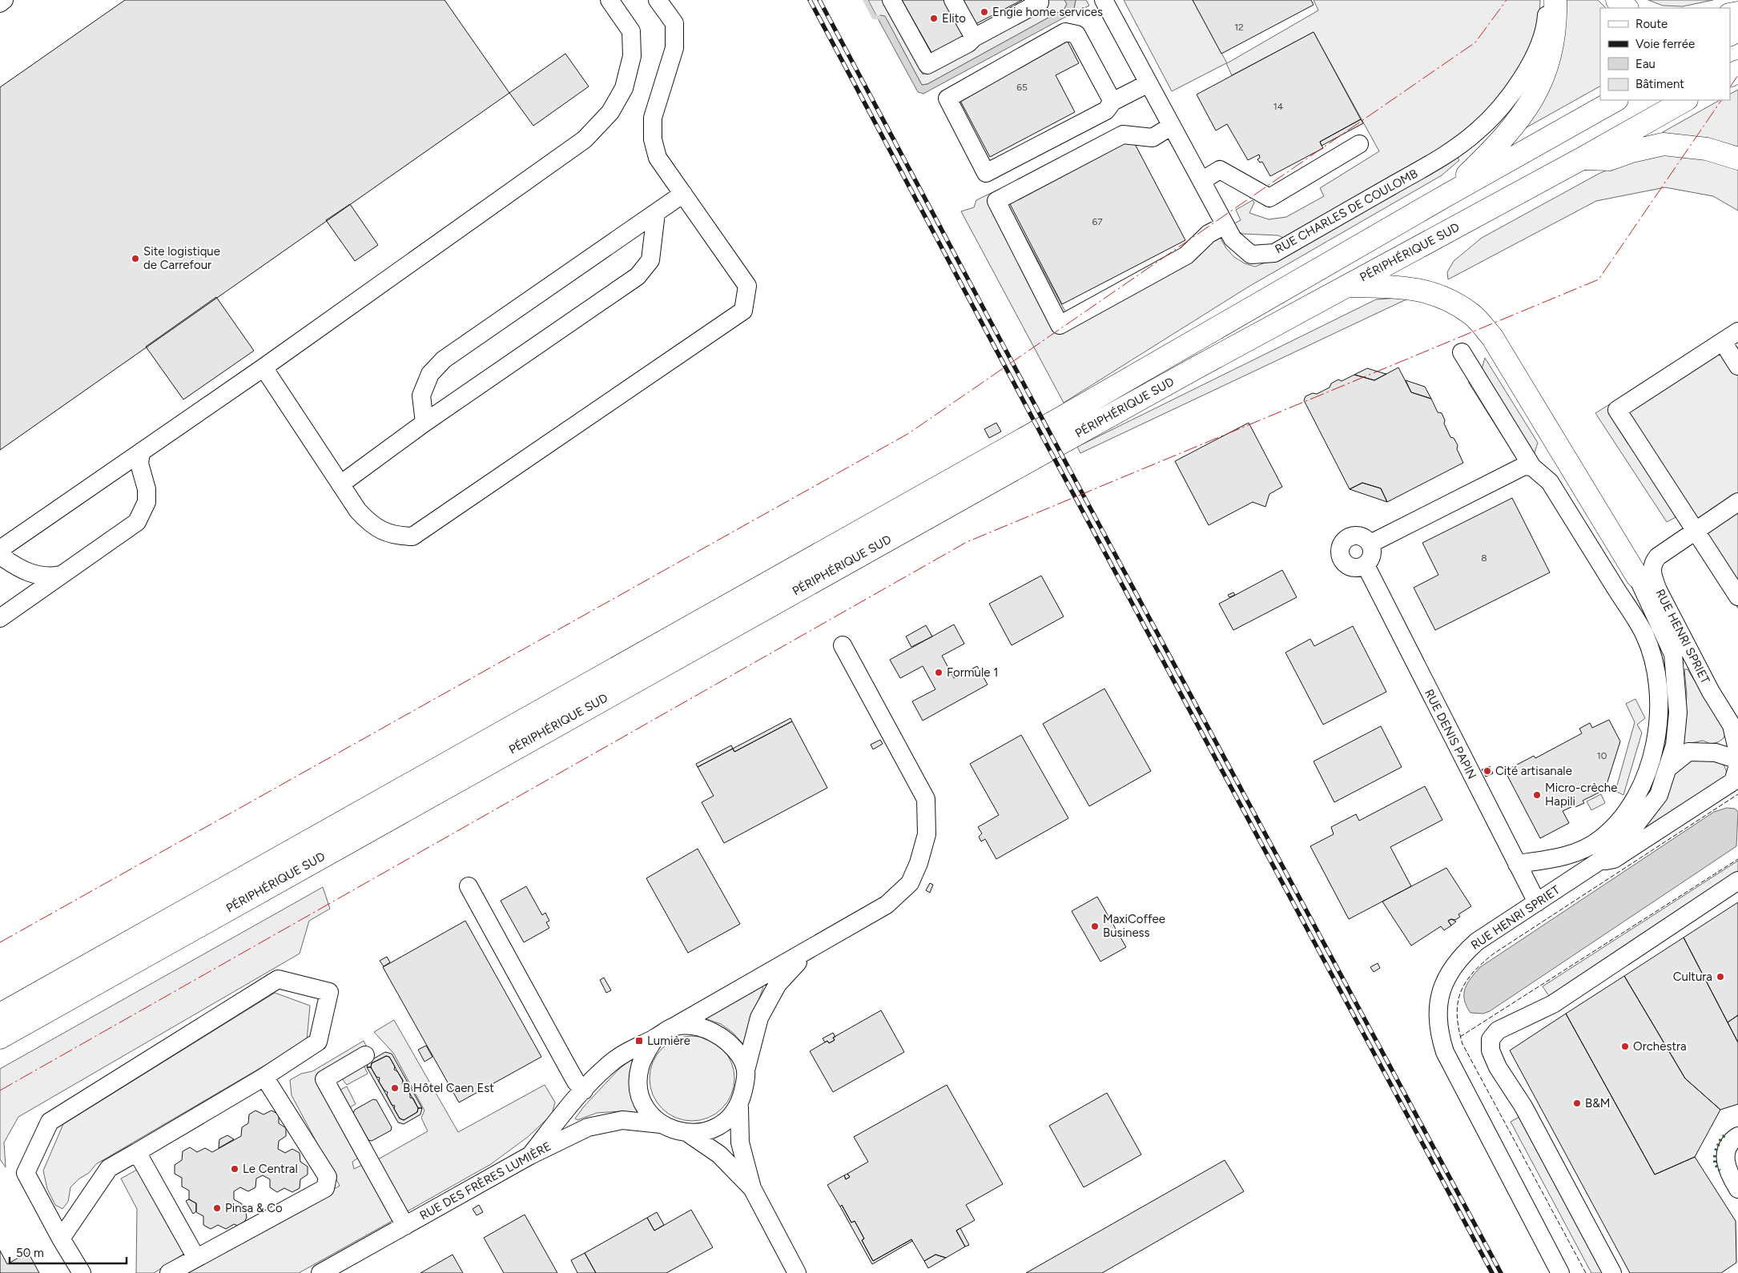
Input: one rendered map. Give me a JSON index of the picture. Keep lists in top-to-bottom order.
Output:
{
  "streets": {
    "highway": ["PÉRIPHÉRIQUE SUD"],
    "street": [
      "RUE CHARLES DE COULOMB",
      "RUE HENRI SPRIET",
      "RUE DENIS PAPIN",
      "RUE DES FRÈRES LUMIÈRE"
    ]
  },
  "crossings": [
    ["RUE HENRI SPRIET", "RUE DENIS PAPIN"]
  ],
  "places": {
    "other": [
      "Engie home services",
      "Elito",
      "Site logistique de Carrefour",
      "Formule 1",
      "Cité artisanale",
      "Micro-crèche Hapili",
      "MaxiCoffee Business",
      "Cultura",
      "Orchestra",
      "B Hôtel Caen Est",
      "B&M",
      "Le Central",
      "Pinsa & Co"
    ],
    "transit": ["Lumière"]
  },
  "house_numbers": [
    "12",
    "65",
    "14",
    "67",
    "8",
    "10"
  ],
  "legend": [
    "Route",
    "Voie ferrée",
    "Eau",
    "Bâtiment"
  ],
  "scale_bar": "50 m"
}
